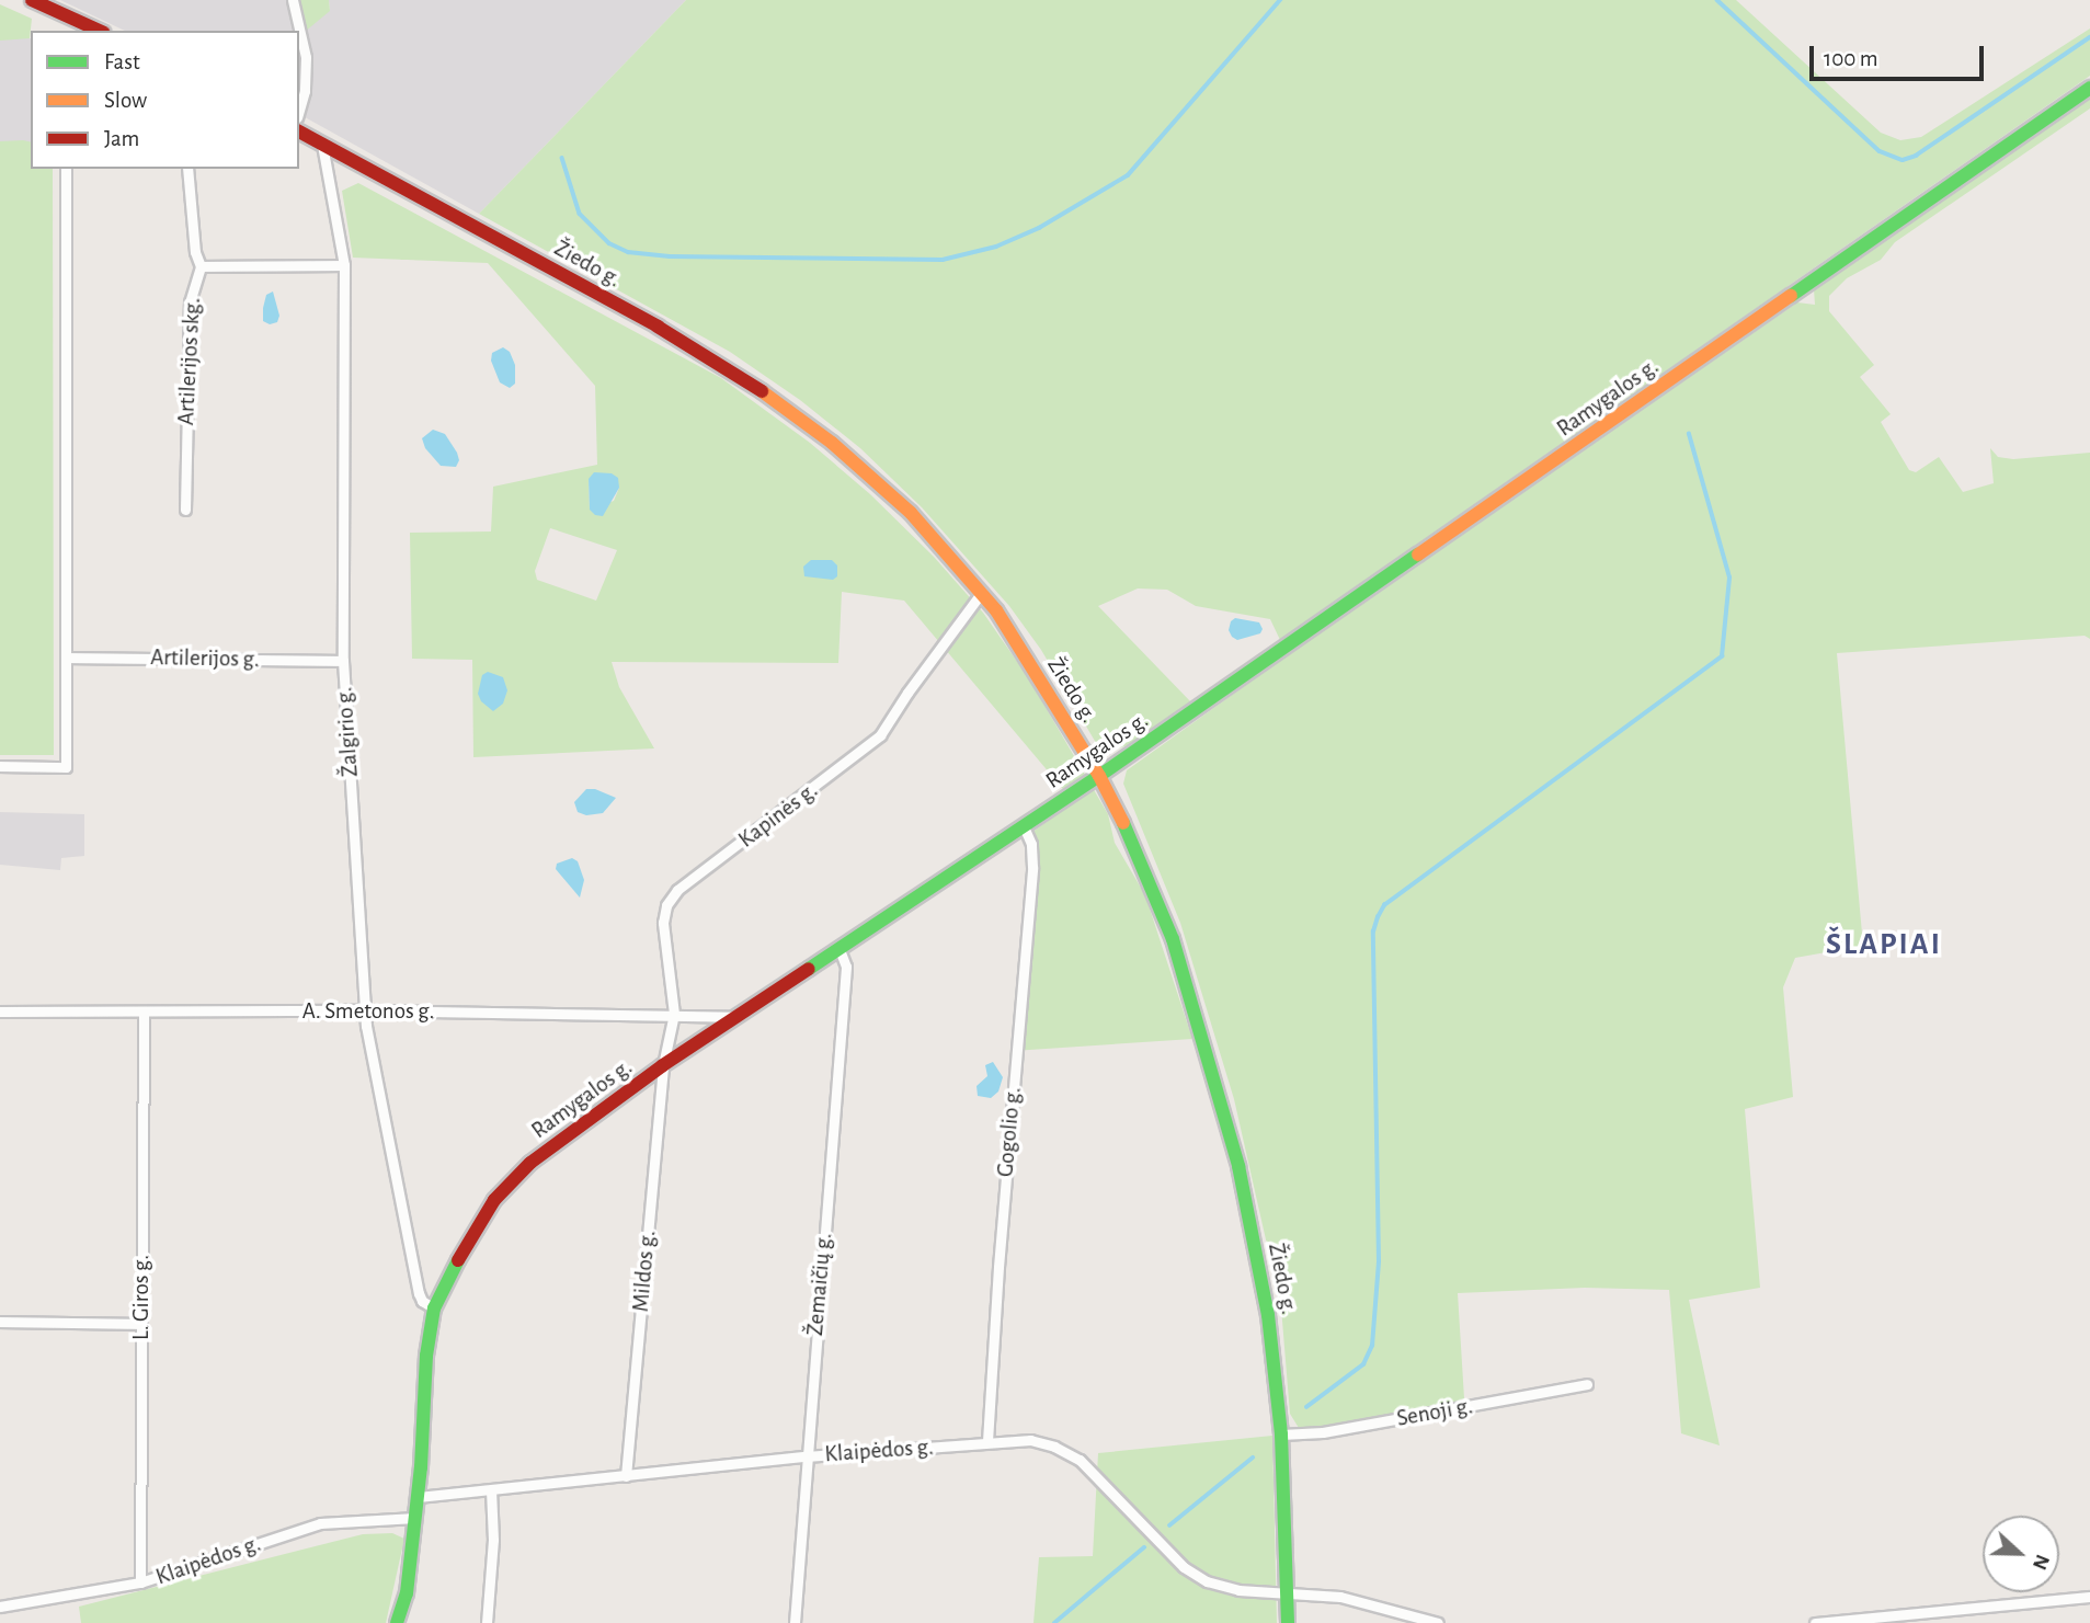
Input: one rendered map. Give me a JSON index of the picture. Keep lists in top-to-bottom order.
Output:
{
  "streets": {
    "main road": ["Žiedo g.", "Ramygalos g."],
    "street": [
      "Artilerijos skg.",
      "Artilerijos g.",
      "Žalgirio g.",
      "Kapinės g.",
      "A. Smetonos g.",
      "Gogolio g.",
      "Mildos g.",
      "Žemaičių g.",
      "L. Giros g.",
      "Senoji g.",
      "Klaipėdos g."
    ]
  },
  "crossings": [
    ["Žiedo g.", "Ramygalos g."],
    ["Žiedo g.", "Žalgirio g."],
    ["Žiedo g.", "Kapinės g."],
    ["Žiedo g.", "Senoji g."],
    ["Žiedo g.", "Klaipėdos g."],
    ["Artilerijos skg.", "Žalgirio g."],
    ["Ramygalos g.", "Žalgirio g."],
    ["Ramygalos g.", "Kapinės g."],
    ["Ramygalos g.", "A. Smetonos g."],
    ["Ramygalos g.", "Gogolio g."],
    ["Ramygalos g.", "Mildos g."],
    ["Ramygalos g.", "Žemaičių g."],
    ["Ramygalos g.", "Klaipėdos g."],
    ["Artilerijos g.", "Žalgirio g."],
    ["Žalgirio g.", "A. Smetonos g."],
    ["Kapinės g.", "A. Smetonos g."],
    ["Kapinės g.", "Mildos g."],
    ["A. Smetonos g.", "L. Giros g."],
    ["Gogolio g.", "Klaipėdos g."],
    ["Mildos g.", "Klaipėdos g."],
    ["Žemaičių g.", "Klaipėdos g."],
    ["L. Giros g.", "Klaipėdos g."]
  ],
  "districts": ["ŠLAPIAI"],
  "legend": ["Fast", "Slow", "Jam"],
  "scale_bar": "100 m",
  "north": "right"
}
